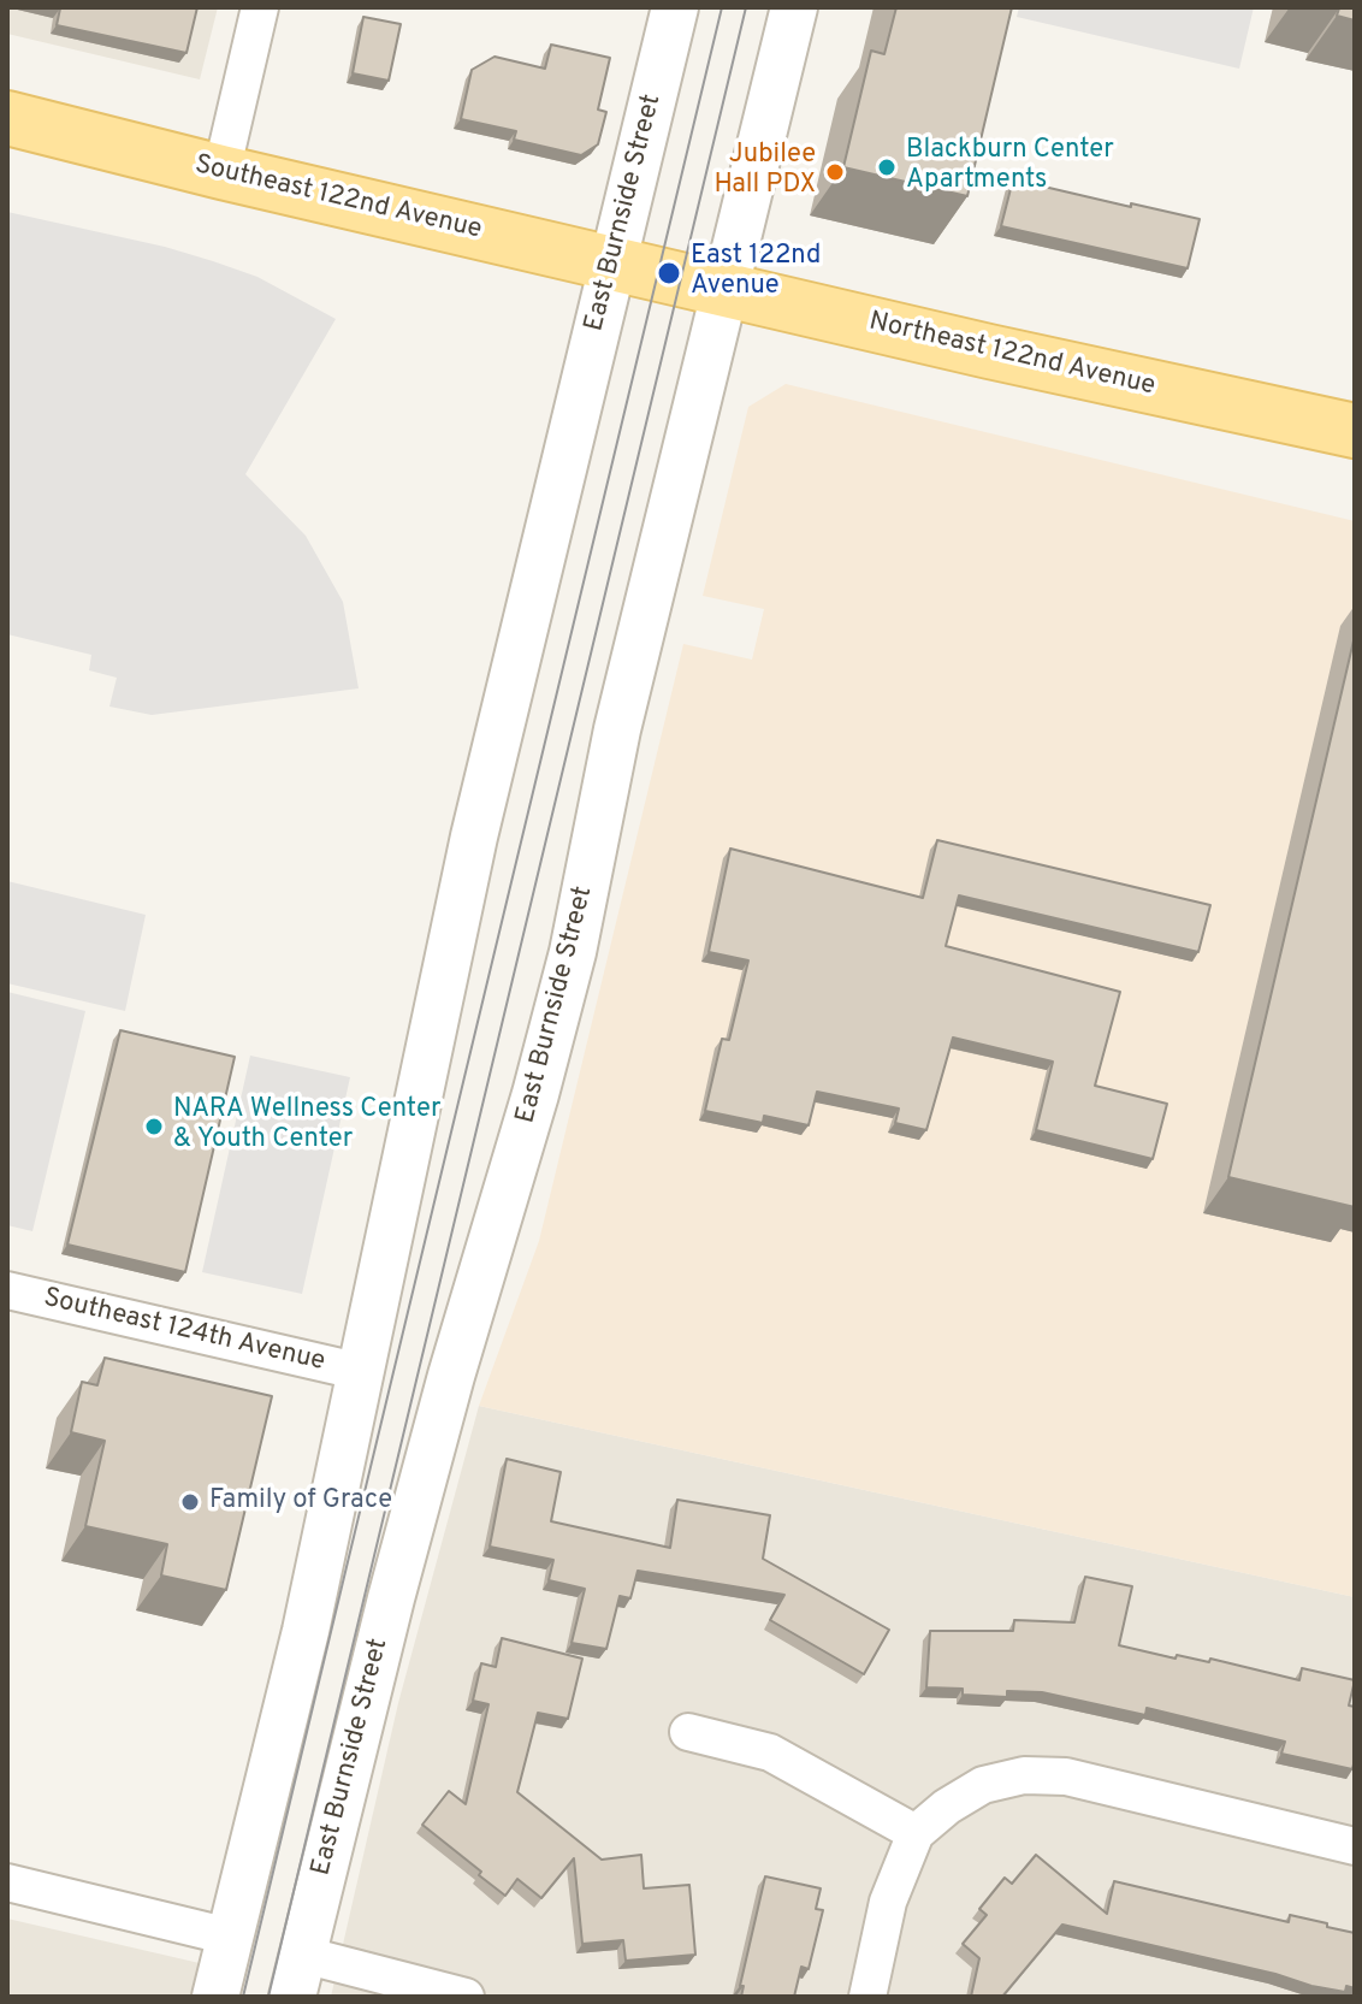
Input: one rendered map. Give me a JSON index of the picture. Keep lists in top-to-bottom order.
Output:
{
  "streets": {
    "main road": ["Southeast 122nd Avenue", "Northeast 122nd Avenue"],
    "street": ["East Burnside Street", "Southeast 124th Avenue"]
  },
  "crossings": [
    ["Southeast 122nd Avenue", "East Burnside Street"],
    ["Southeast 122nd Avenue", "Northeast 122nd Avenue"],
    ["East Burnside Street", "Northeast 122nd Avenue"],
    ["East Burnside Street", "Southeast 124th Avenue"]
  ],
  "places": [
    "Blackburn Center Apartments",
    "Jubilee Hall PDX",
    "East 122nd Avenue",
    "NARA Wellness Center & Youth Center",
    "Family of Grace"
  ]
}
